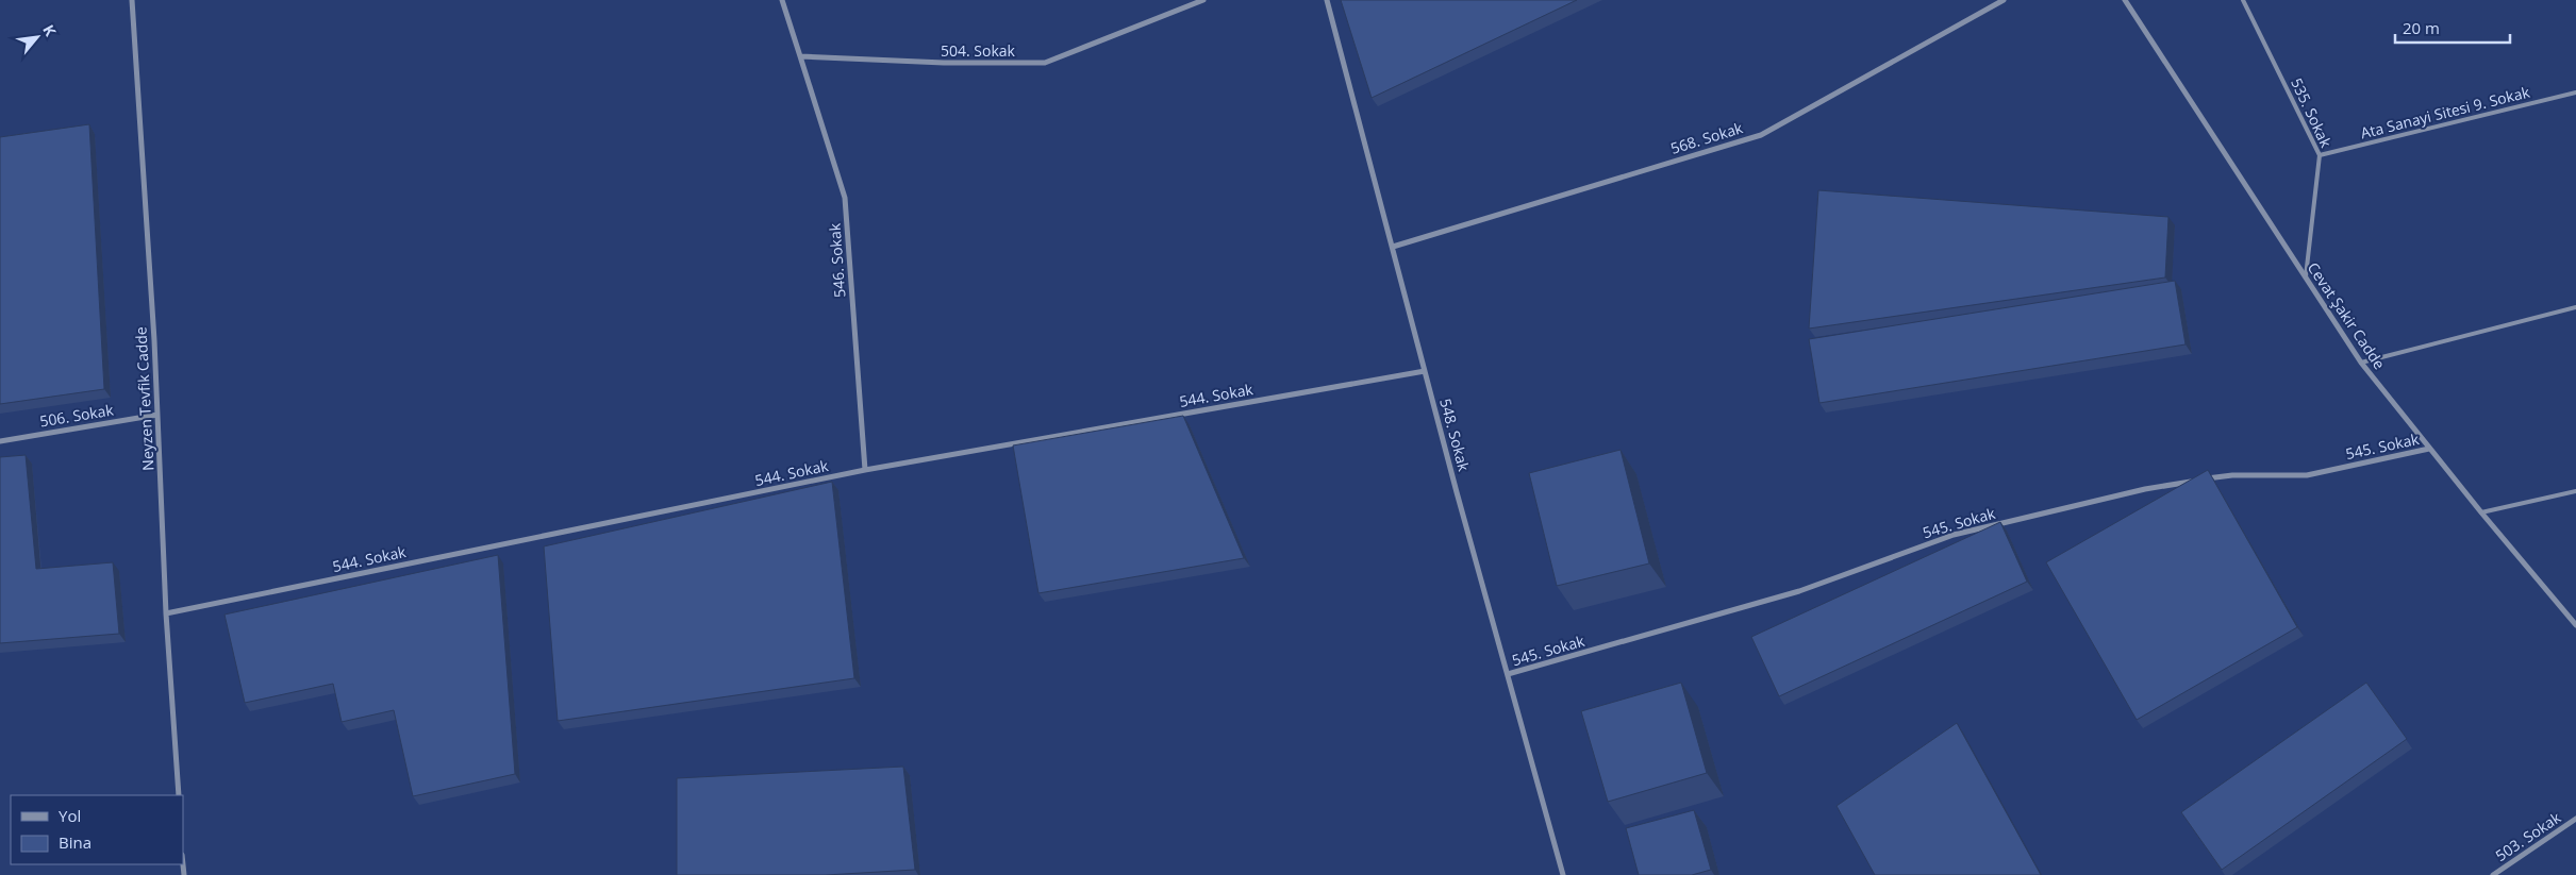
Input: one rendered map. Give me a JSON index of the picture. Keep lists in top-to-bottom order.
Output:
{
  "streets": {
    "street": [
      "504. Sokak",
      "568. Sokak",
      "546. Sokak",
      "Cevat Şakir Cadde",
      "544. Sokak",
      "Neyzen Tevfik Cadde",
      "506. Sokak",
      "548. Sokak",
      "545. Sokak",
      "503. Sokak"
    ],
    "lane": ["535. Sokak", "Ata Sanayi Sitesi 9. Sokak"]
  },
  "crossings": [
    ["504. Sokak", "546. Sokak"],
    ["535. Sokak", "Ata Sanayi Sitesi 9. Sokak"],
    ["535. Sokak", "Cevat Şakir Cadde"],
    ["568. Sokak", "548. Sokak"],
    ["546. Sokak", "544. Sokak"],
    ["Cevat Şakir Cadde", "545. Sokak"],
    ["544. Sokak", "Neyzen Tevfik Cadde"],
    ["544. Sokak", "548. Sokak"],
    ["Neyzen Tevfik Cadde", "506. Sokak"],
    ["548. Sokak", "545. Sokak"]
  ],
  "legend": ["Yol", "Bina"],
  "scale_bar": "20 m",
  "north": "top right"
}
